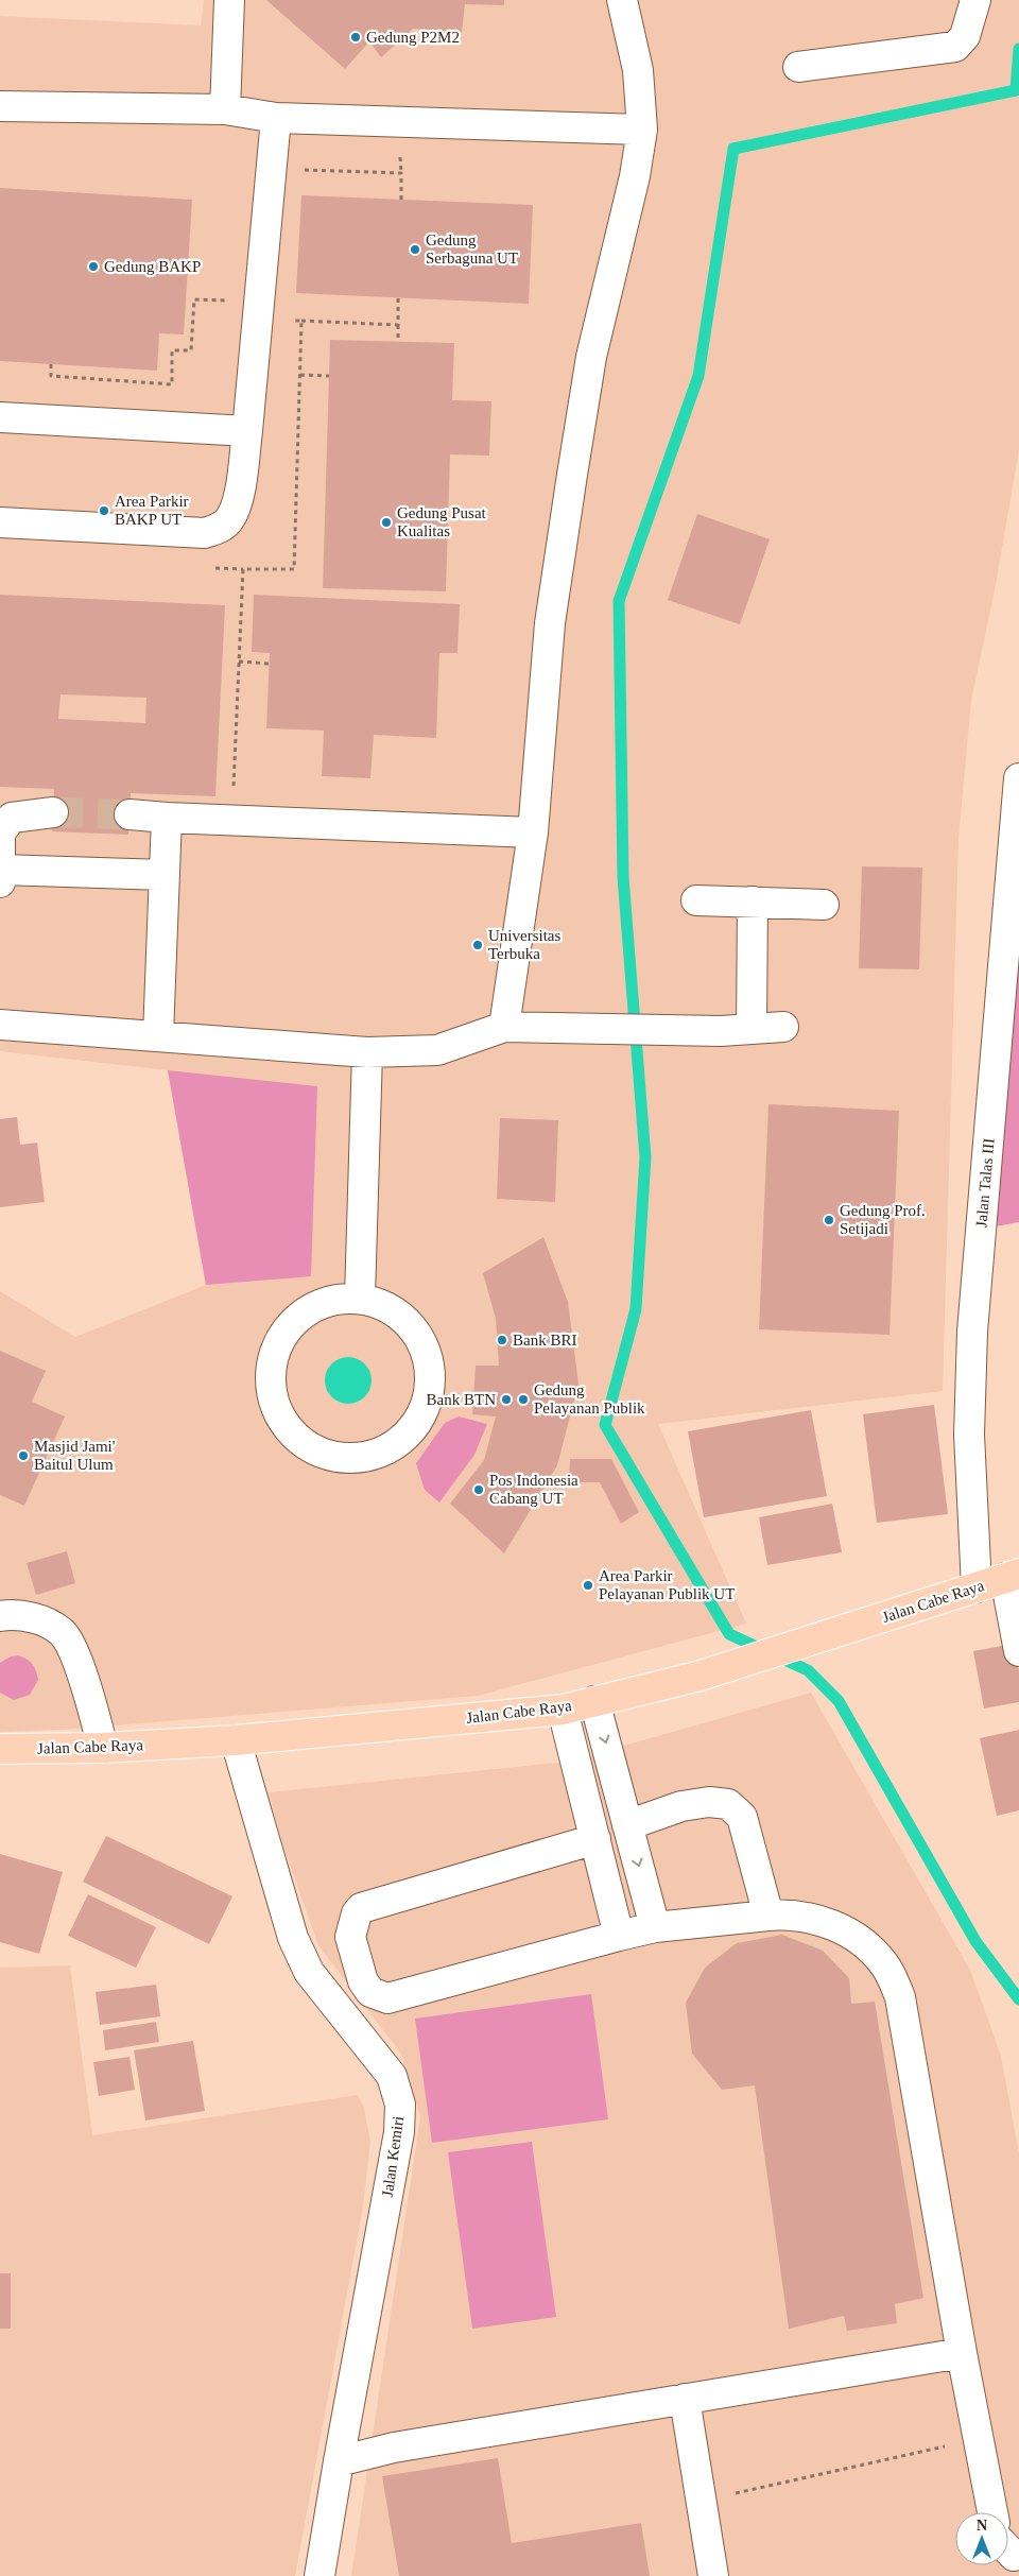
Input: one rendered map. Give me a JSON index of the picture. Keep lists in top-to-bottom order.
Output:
{
  "streets": {
    "main road": ["Jalan Cabe Raya"],
    "street": ["Jalan Talas III", "Jalan Kemiri"]
  },
  "crossings": [
    ["Jalan Talas III", "Jalan Cabe Raya"],
    ["Jalan Cabe Raya", "Jalan Kemiri"]
  ],
  "places": [
    "Gedung P2M2",
    "Gedung Serbaguna UT",
    "Gedung BAKP",
    "Area Parkir BAKP UT",
    "Gedung Pusat Kualitas",
    "Universitas Terbuka",
    "Gedung Prof. Setijadi",
    "Bank BRI",
    "Bank BTN",
    "Gedung Pelayanan Publik",
    "Masjid Jami' Baitul Ulum",
    "Pos Indonesia Cabang UT",
    "Area Parkir Pelayanan Publik UT"
  ],
  "north": "top"
}
